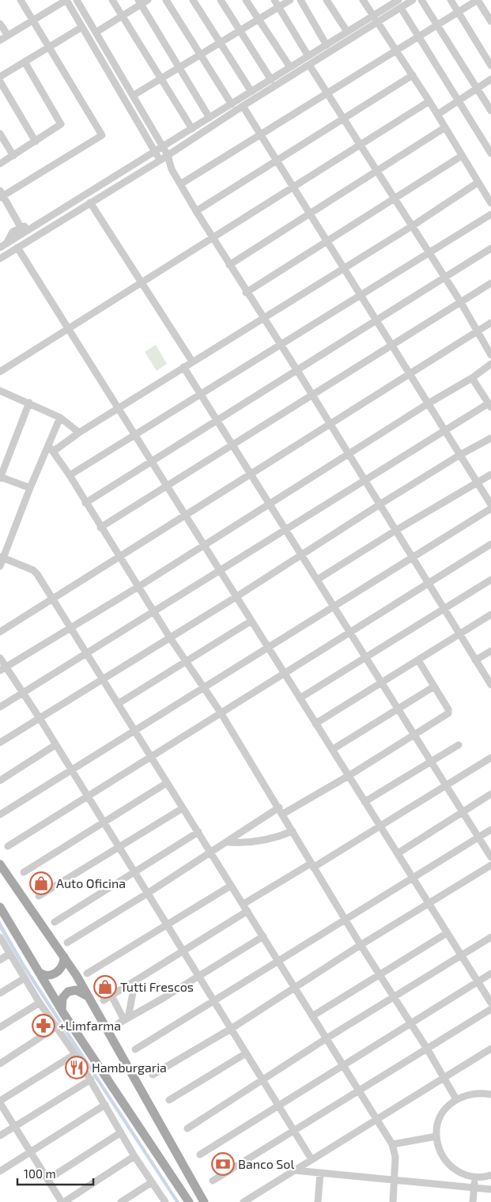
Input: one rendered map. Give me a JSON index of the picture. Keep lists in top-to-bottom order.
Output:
{
  "places": {
    "shop": ["Auto Oficina", "Tutti Frescos"],
    "pharmacy": ["+Limfarma"],
    "restaurant": ["Hamburgaria"],
    "bank": ["Banco Sol"]
  },
  "scale_bar": "100 m"
}
